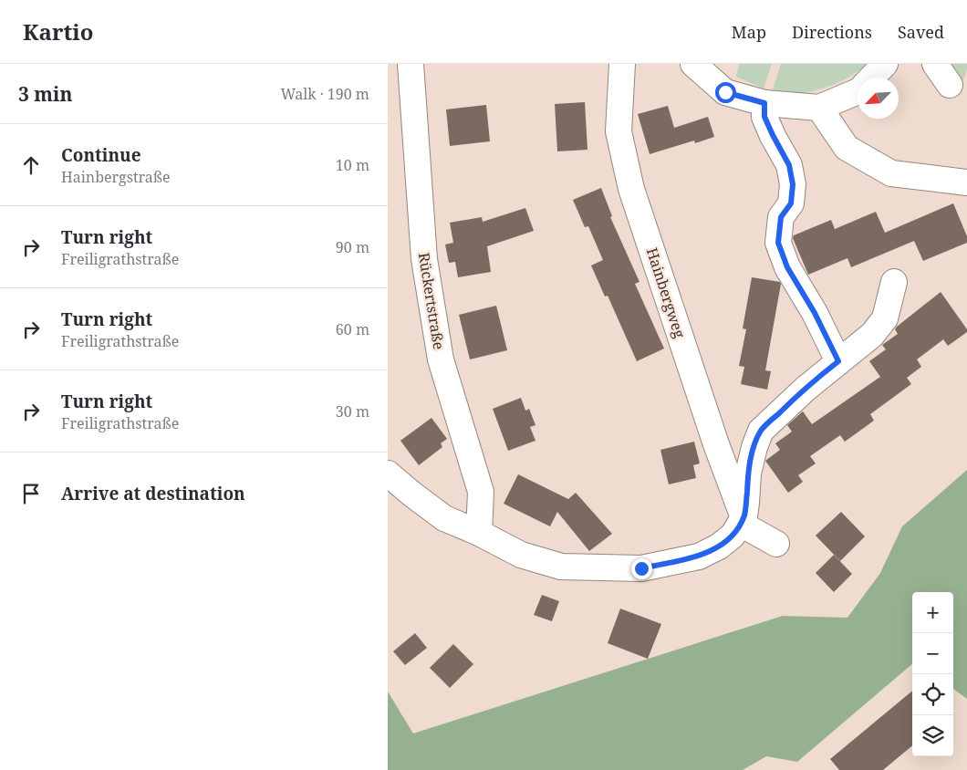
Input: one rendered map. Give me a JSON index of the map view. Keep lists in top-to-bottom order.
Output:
{
  "streets": {
    "street": ["Hainbergweg", "Rückertstraße"]
  },
  "north": "bottom left",
  "page": {
    "header": "Kartio",
    "nav": ["Map", "Directions", "Saved"],
    "heading": ["3 min", "Walk · 190 m"],
    "list": [
      ["Continue", "Hainbergstraße", "10 m"],
      ["Turn right", "Freiligrathstraße", "90 m"],
      ["Turn right", "Freiligrathstraße", "60 m"],
      ["Turn right", "Freiligrathstraße", "30 m"],
      "Arrive at destination"
    ],
    "map_buttons": ["+", "−"]
  }
}
